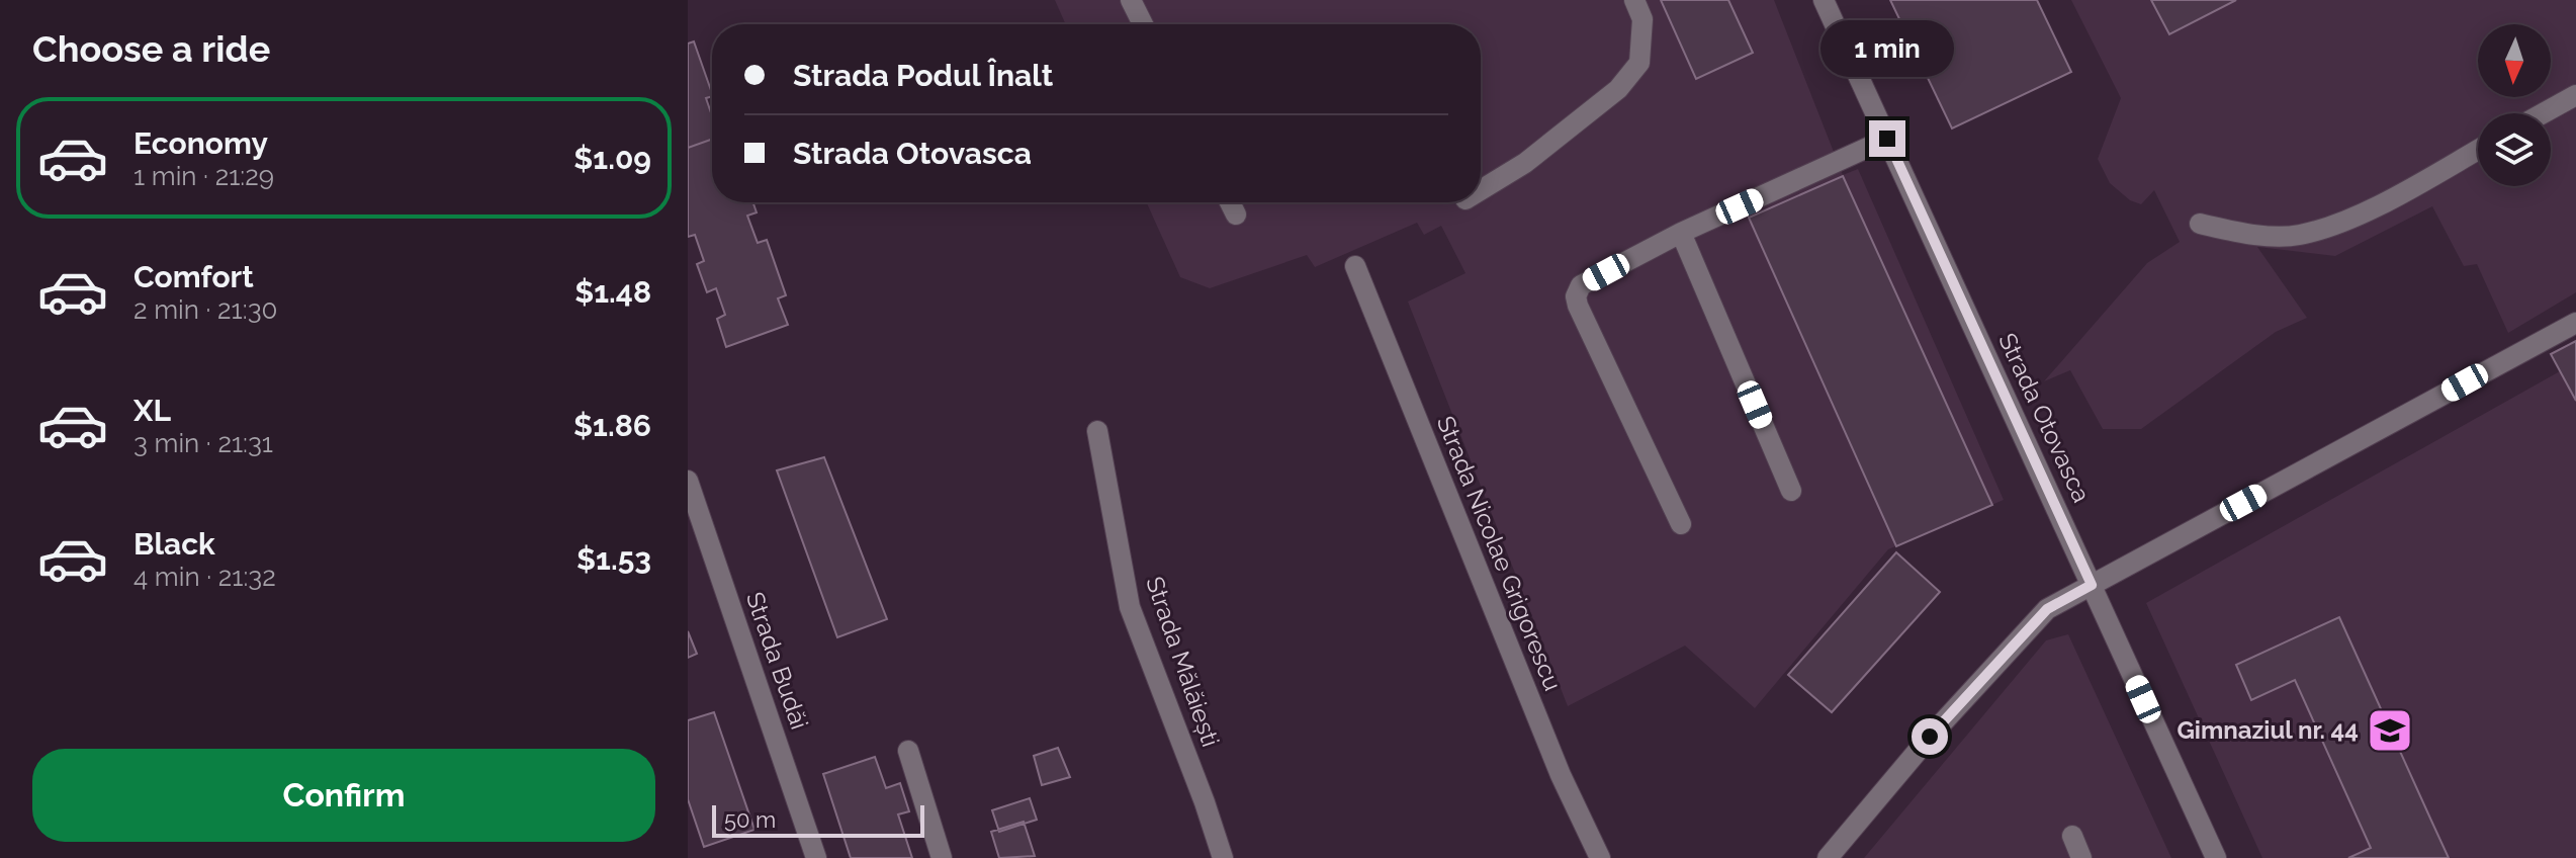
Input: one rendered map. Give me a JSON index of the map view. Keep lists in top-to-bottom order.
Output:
{
  "streets": {
    "street": [
      "Strada Otovasca",
      "Strada Nicolae Grigorescu",
      "Strada Budăi",
      "Strada Mălăiești"
    ]
  },
  "places": {
    "school or university": ["Gimnaziul nr. 44"]
  },
  "scale_bar": "50 m",
  "north": "bottom",
  "page": {
    "heading": "Choose a ride",
    "bubble": "1 min",
    "banner": ["Strada Podul Înalt", "Strada Otovasca"],
    "list": [
      {
        "name": "Economy",
        "note": "1 min · 21:29",
        "value": "$1.09"
      },
      {
        "name": "Comfort",
        "note": "2 min · 21:30",
        "value": "$1.48"
      },
      {
        "name": "XL",
        "note": "3 min · 21:31",
        "value": "$1.86"
      },
      {
        "name": "Black",
        "note": "4 min · 21:32",
        "value": "$1.53"
      }
    ],
    "buttons": "Confirm",
    "scale": "50 m"
  }
}
